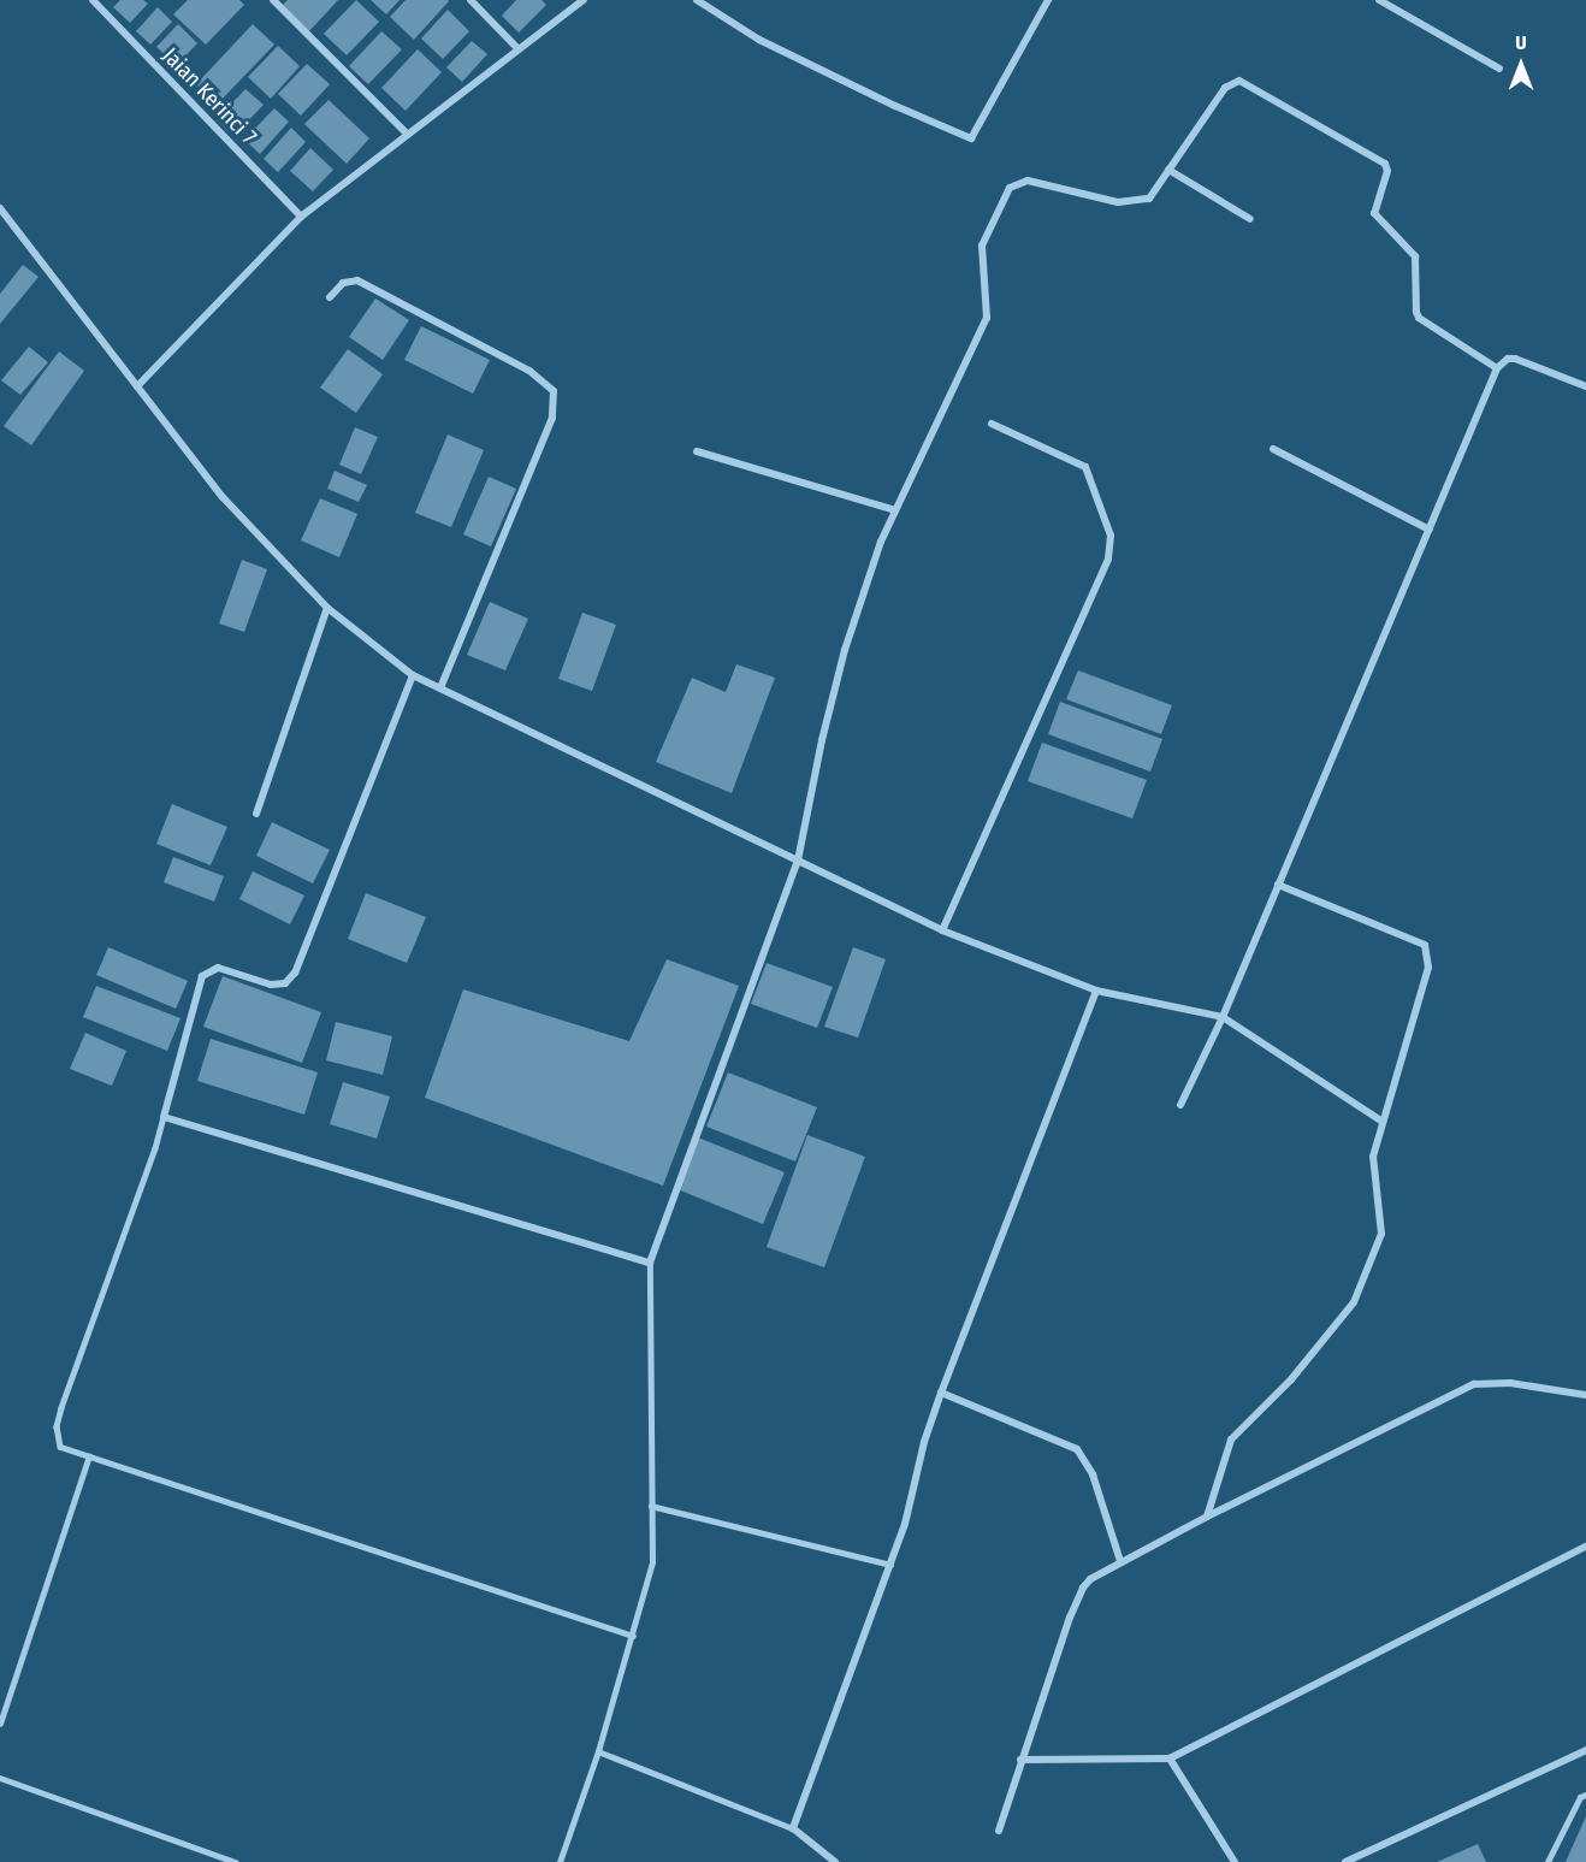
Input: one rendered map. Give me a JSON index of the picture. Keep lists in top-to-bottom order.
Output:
{
  "streets": {
    "street": ["Jaian Kerinci 7"]
  },
  "north": "top"
}
